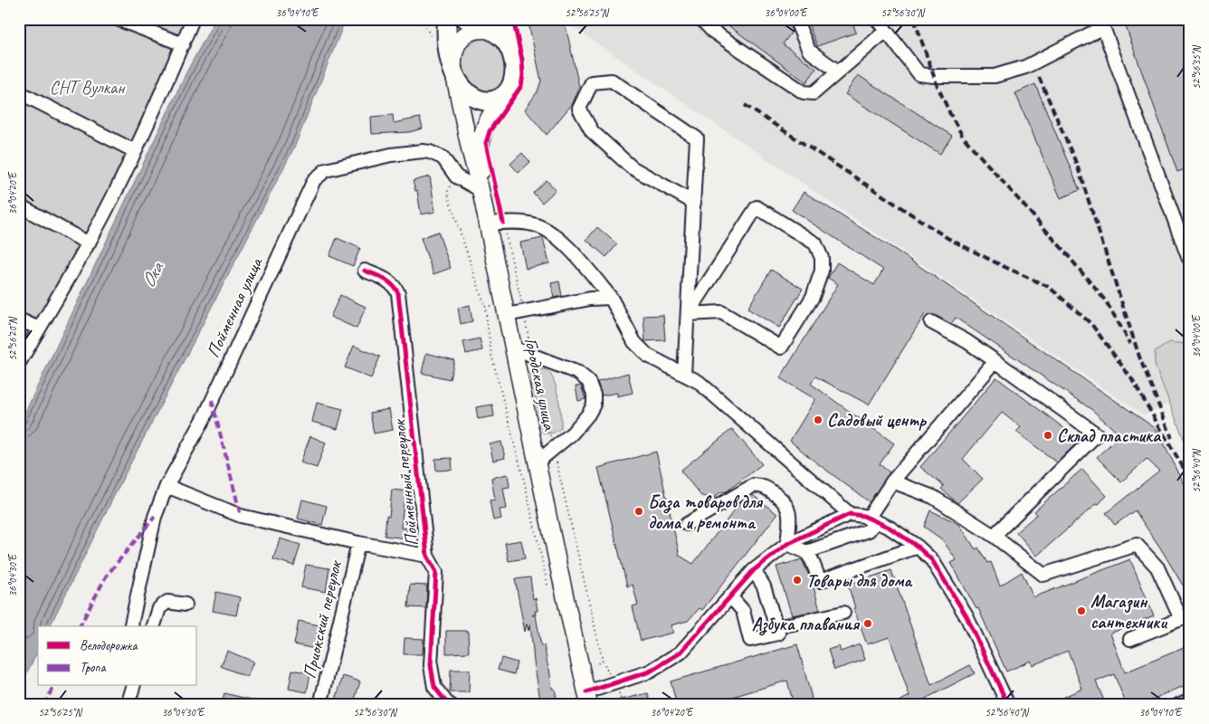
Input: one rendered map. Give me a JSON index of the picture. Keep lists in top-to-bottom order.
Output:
{
  "streets": {
    "main road": ["Городская улица"],
    "street": ["Пойменная улица", "Пойменный переулок", "Приокский переулок"]
  },
  "crossings": [
    ["Пойменная улица", "Городская улица"]
  ],
  "water": ["Ока"],
  "parks": ["СНТ Вулкан"],
  "places": [
    "Садовый центр",
    "Склад пластика",
    "База товаров для дома и ремонта",
    "Товары для дома",
    "Магазин сантехники",
    "Азбука плавания"
  ],
  "legend": ["Велодорожка", "Тропа"],
  "coordinates": [
    "36°04'10\"E",
    "52°56'25\"N",
    "36°04'00\"E",
    "52°56'30\"N",
    "52°56'35\"N",
    "36°04'20\"E",
    "52°56'20\"N",
    "52°56'40\"N",
    "36°04'30\"E"
  ]
}
